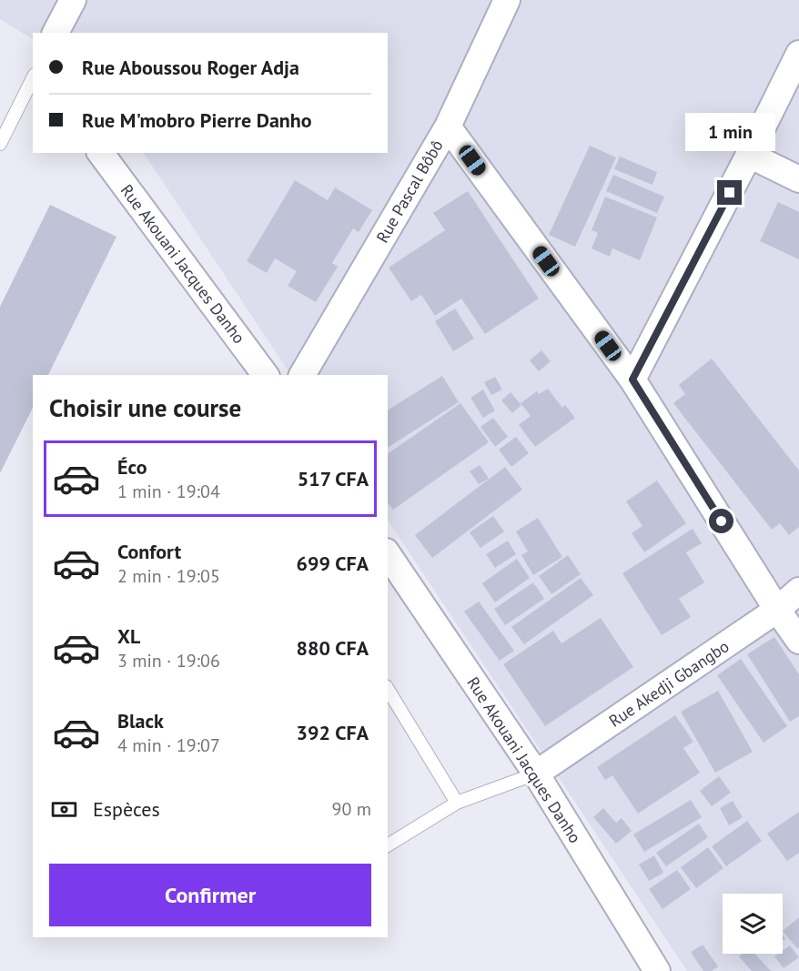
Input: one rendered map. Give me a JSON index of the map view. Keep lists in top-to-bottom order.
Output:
{
  "streets": {
    "street": ["Rue Pascal Bôbô", "Rue Akouani Jacques Danho", "Rue Akedji Gbangbo"]
  },
  "crossings": [
    ["Rue Akouani Jacques Danho", "Rue Akedji Gbangbo"]
  ],
  "page": {
    "banner": ["Rue Aboussou Roger Adja", "Rue M'mobro Pierre Danho"],
    "bubble": "1 min",
    "heading": "Choisir une course",
    "list": [
      {
        "name": "Éco",
        "note": "1 min · 19:04",
        "value": "517 CFA"
      },
      {
        "name": "Confort",
        "note": "2 min · 19:05",
        "value": "699 CFA"
      },
      {
        "name": "XL",
        "note": "3 min · 19:06",
        "value": "880 CFA"
      },
      {
        "name": "Black",
        "note": "4 min · 19:07",
        "value": "392 CFA"
      }
    ],
    "pay": ["Espèces", "90 m"],
    "buttons": "Confirmer"
  }
}
